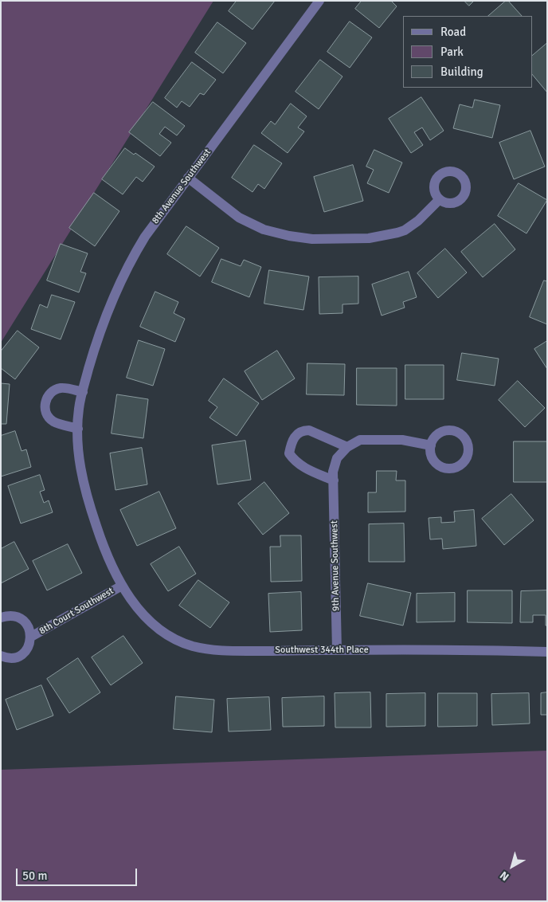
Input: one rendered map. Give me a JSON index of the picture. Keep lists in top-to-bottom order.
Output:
{
  "streets": {
    "street": [
      "8th Avenue Southwest",
      "9th Avenue Southwest",
      "8th Court Southwest",
      "Southwest 344th Place"
    ]
  },
  "crossings": [
    ["8th Avenue Southwest", "8th Court Southwest"],
    ["8th Avenue Southwest", "Southwest 344th Place"],
    ["9th Avenue Southwest", "Southwest 344th Place"],
    ["8th Court Southwest", "Southwest 344th Place"]
  ],
  "legend": ["Road", "Park", "Building"],
  "scale_bar": "50 m",
  "north": "bottom left"
}
